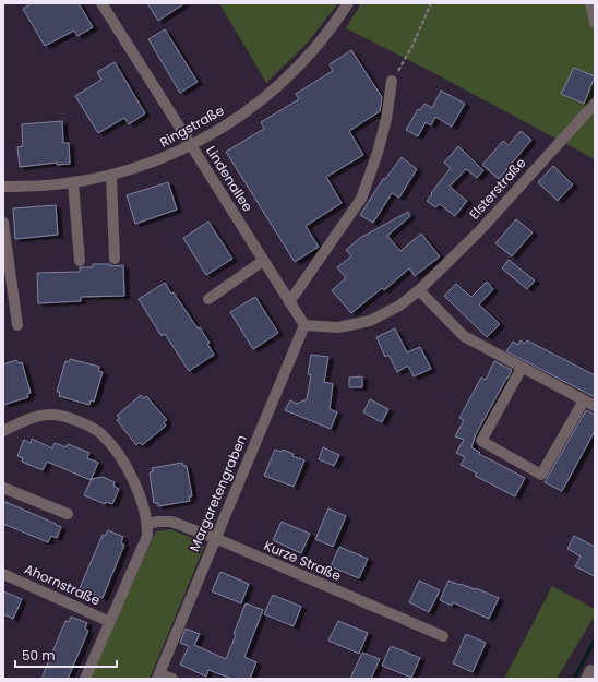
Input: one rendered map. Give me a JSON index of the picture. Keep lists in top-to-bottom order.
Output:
{
  "streets": {
    "street": [
      "Ringstraße",
      "Lindenallee",
      "Elsterstraße",
      "Margaretengraben",
      "Kurze Straße",
      "Ahornstraße"
    ]
  },
  "crossings": [
    ["Ringstraße", "Lindenallee"],
    ["Lindenallee", "Elsterstraße"],
    ["Lindenallee", "Margaretengraben"],
    ["Elsterstraße", "Margaretengraben"],
    ["Margaretengraben", "Kurze Straße"]
  ],
  "scale_bar": "50 m"
}
